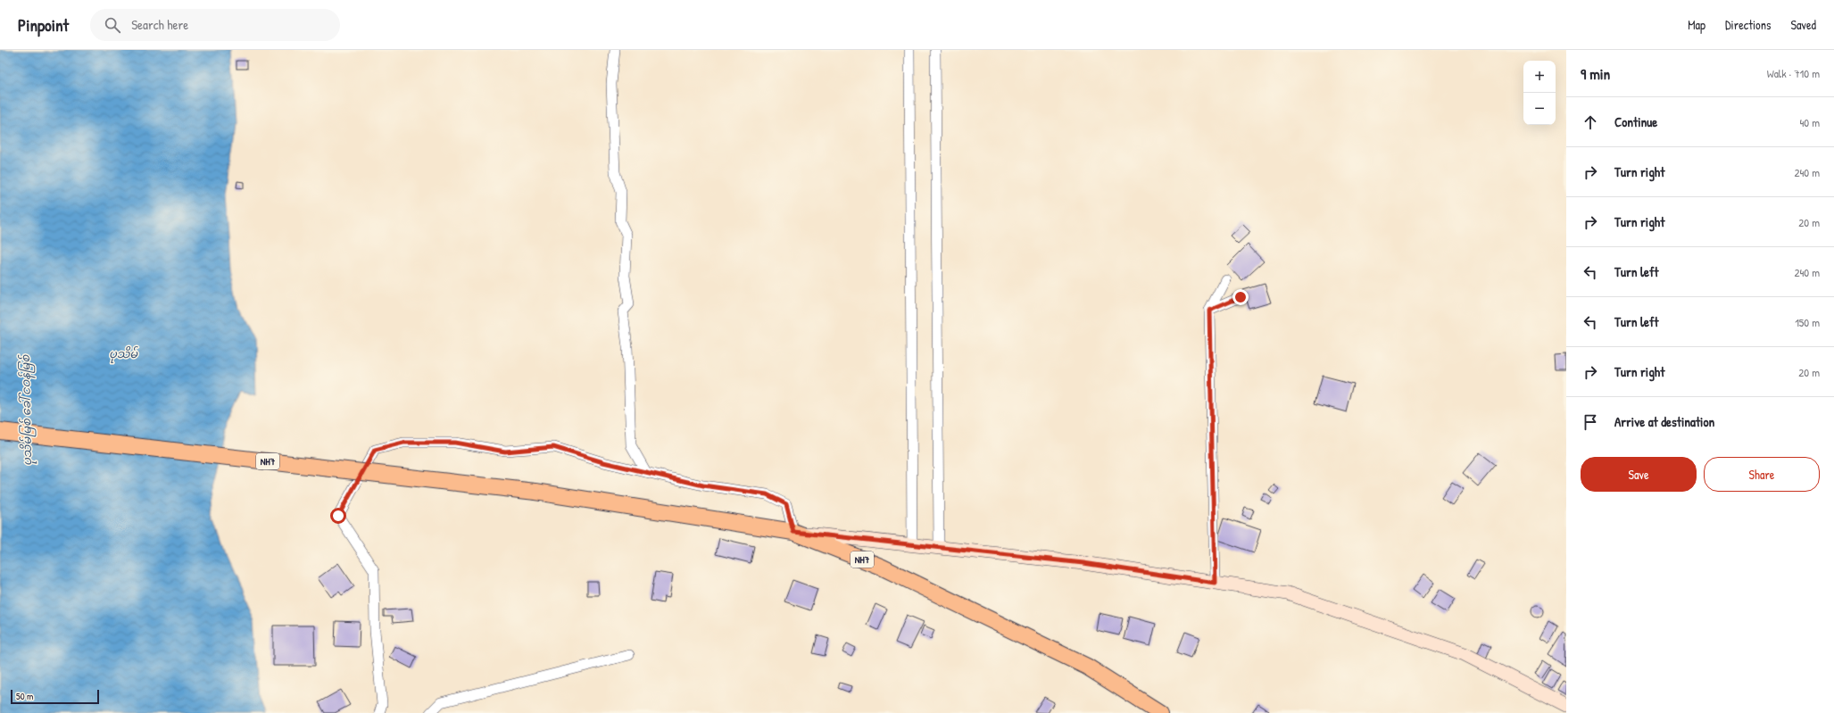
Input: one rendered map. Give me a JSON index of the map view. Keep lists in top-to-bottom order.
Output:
{
  "streets": {
    "highway": ["NH7"]
  },
  "water": ["ပုသိမ်", "ပုသိမ်မြစ် ခေါ် ငဝန်မြစ်"],
  "scale_bar": "50 m",
  "page": {
    "header": "Pinpoint",
    "search": "Search here",
    "nav": ["Map", "Directions", "Saved"],
    "heading": ["9 min", "Walk · 710 m"],
    "map_buttons": ["+", "−"],
    "list": [
      ["Continue", "40 m"],
      ["Turn right", "240 m"],
      ["Turn right", "20 m"],
      ["Turn left", "240 m"],
      ["Turn left", "150 m"],
      ["Turn right", "20 m"],
      "Arrive at destination"
    ],
    "buttons": ["Save", "Share"],
    "scale": "50 m"
  }
}
